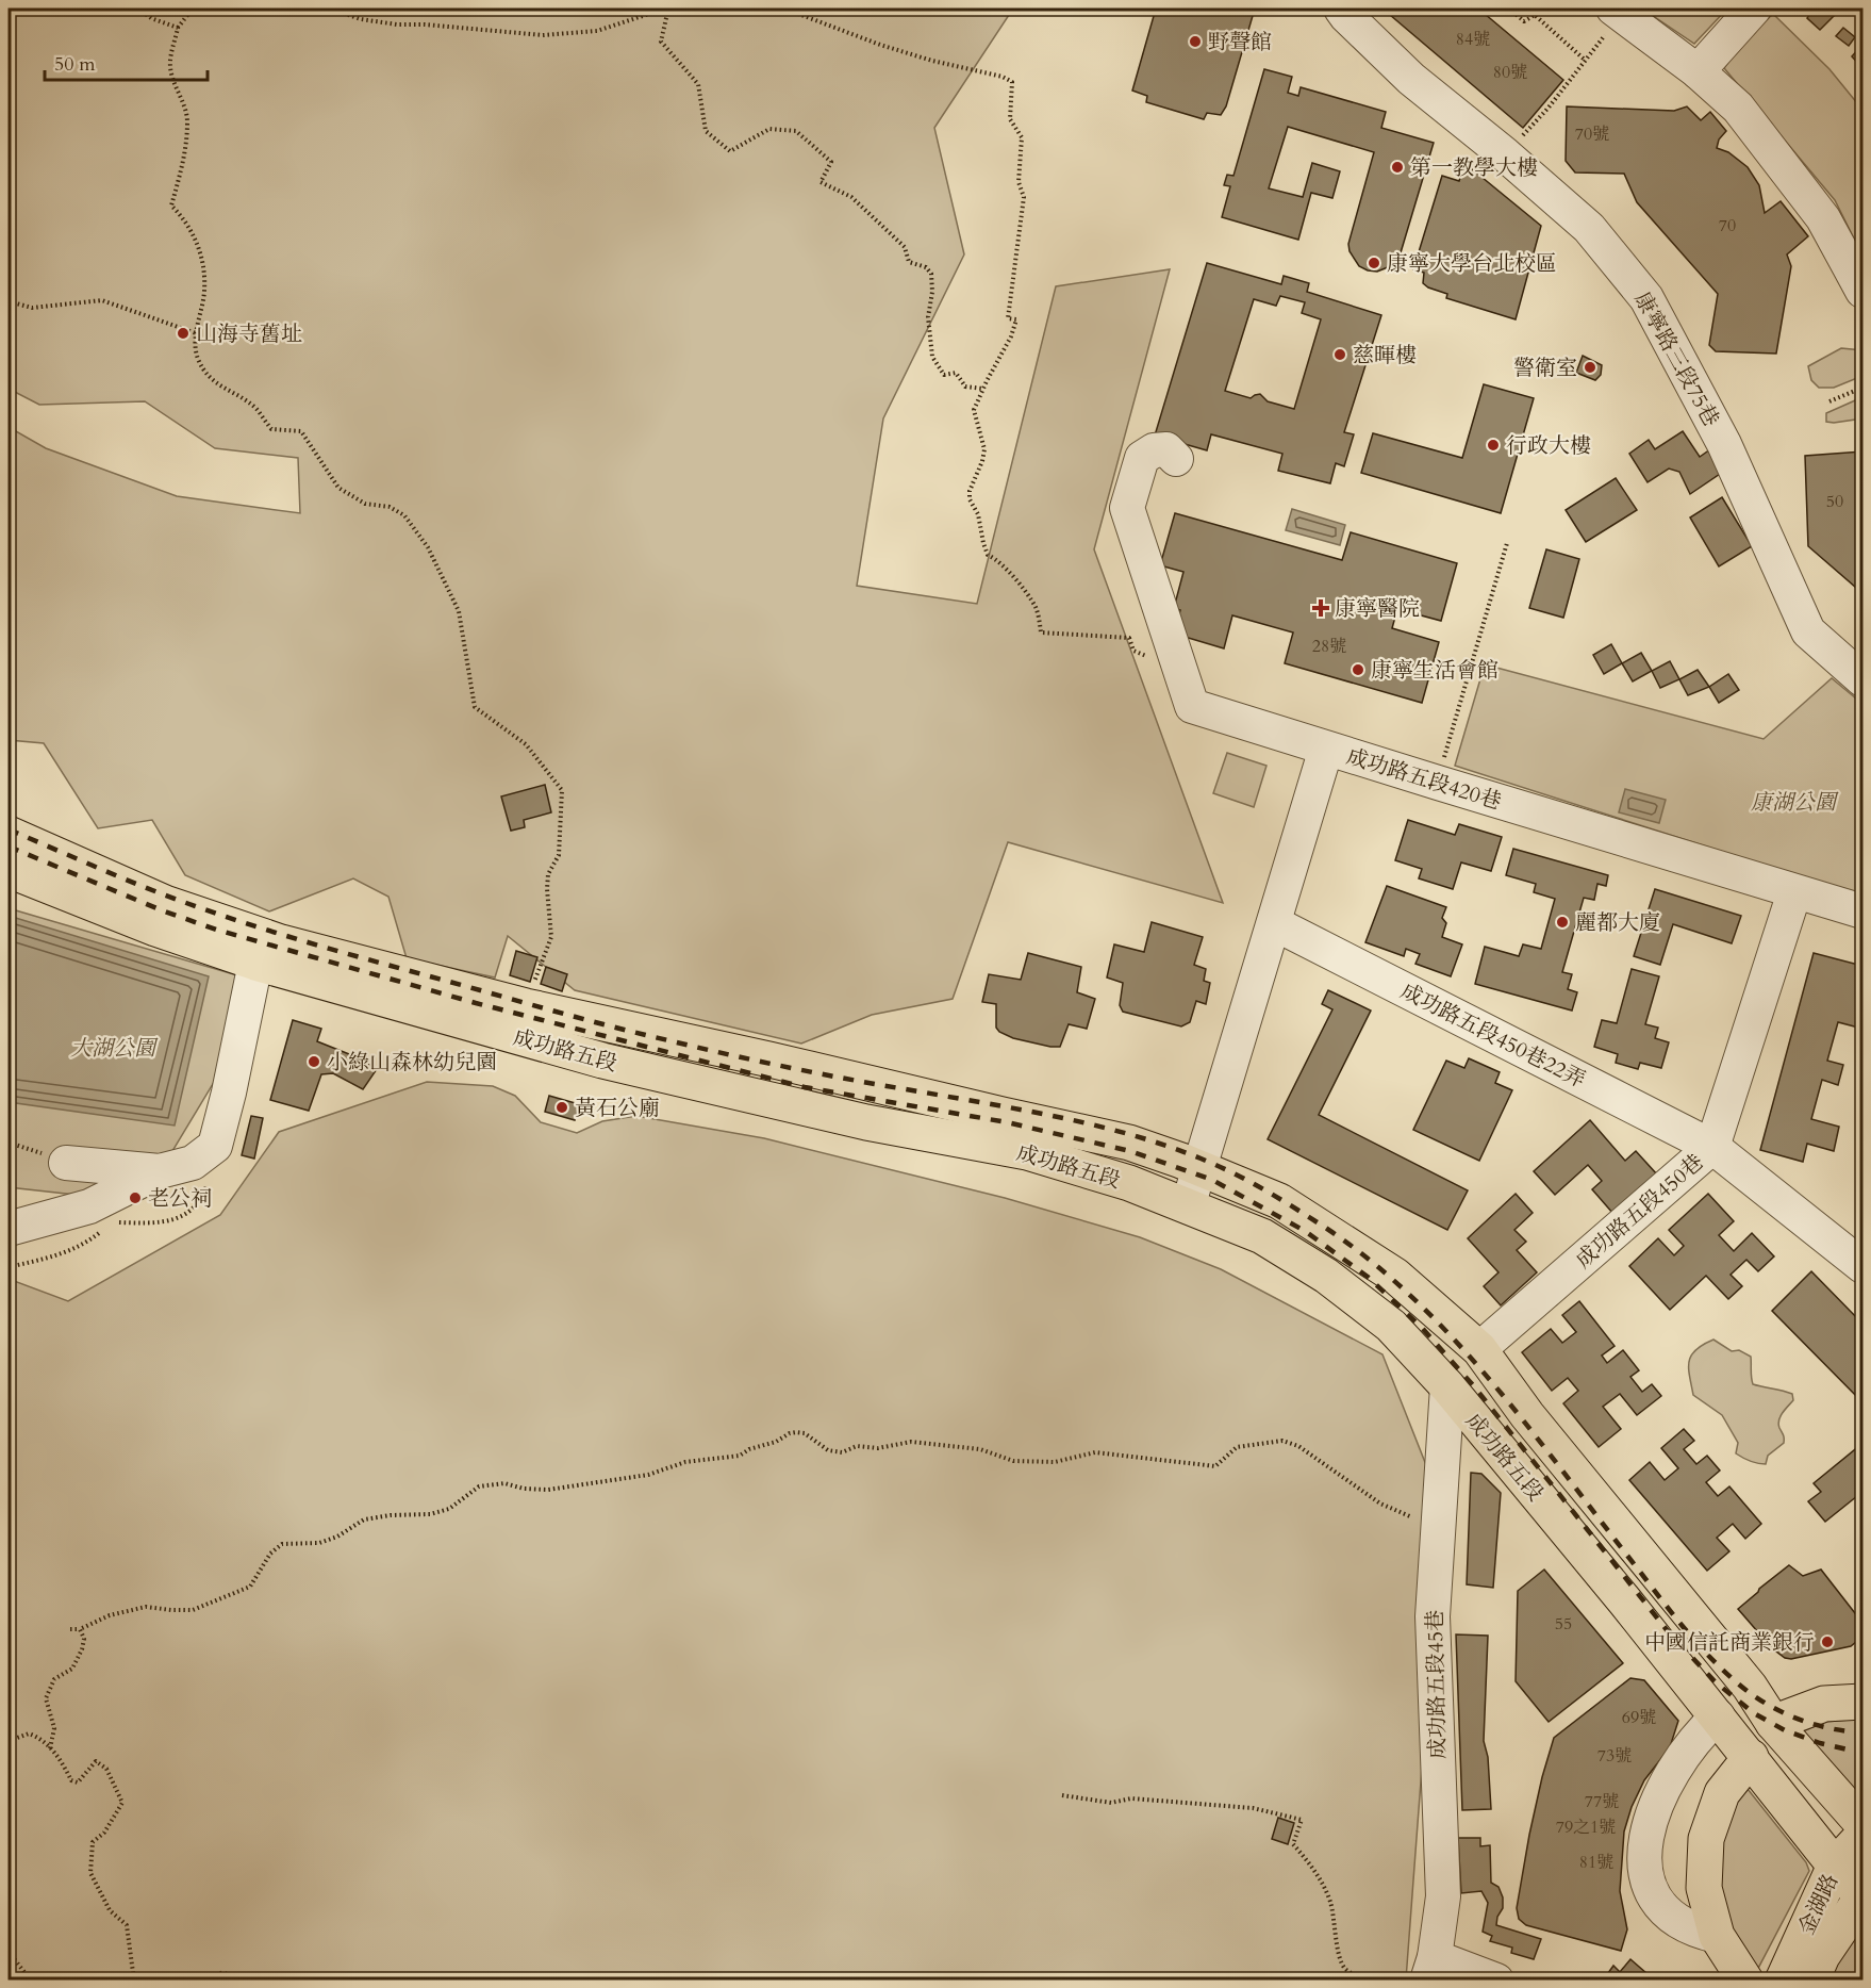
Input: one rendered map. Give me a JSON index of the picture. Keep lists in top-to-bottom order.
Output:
{
  "streets": {
    "main road": ["成功路五段", "金湖路"],
    "street": [
      "康寧路三段75巷",
      "成功路五段420巷",
      "成功路五段450巷22弄",
      "成功路五段450巷",
      "成功路五段45巷"
    ]
  },
  "crossings": [
    ["成功路五段420巷", "成功路五段450巷22弄"],
    ["成功路五段420巷", "成功路五段"],
    ["成功路五段420巷", "成功路五段450巷"],
    ["成功路五段450巷22弄", "成功路五段450巷"],
    ["成功路五段", "成功路五段450巷"],
    ["成功路五段", "成功路五段45巷"],
    ["成功路五段", "金湖路"]
  ],
  "parks": ["康湖公園", "大湖公園"],
  "places": {
    "other": [
      "野聲館",
      "第一教學大樓",
      "康寧大學台北校區",
      "山海寺舊址",
      "慈暉樓",
      "警衛室",
      "行政大樓",
      "康寧生活會館",
      "麗都大廈",
      "小綠山森林幼兒園",
      "黃石公廟",
      "老公祠",
      "中國信託商業銀行"
    ],
    "health": ["康寧醫院"]
  },
  "house_numbers": [
    "84號",
    "80號",
    "70號",
    "70",
    "50",
    "28號",
    "55",
    "69號",
    "73號",
    "77號",
    "79之1號",
    "81號"
  ],
  "scale_bar": "50 m"
}
